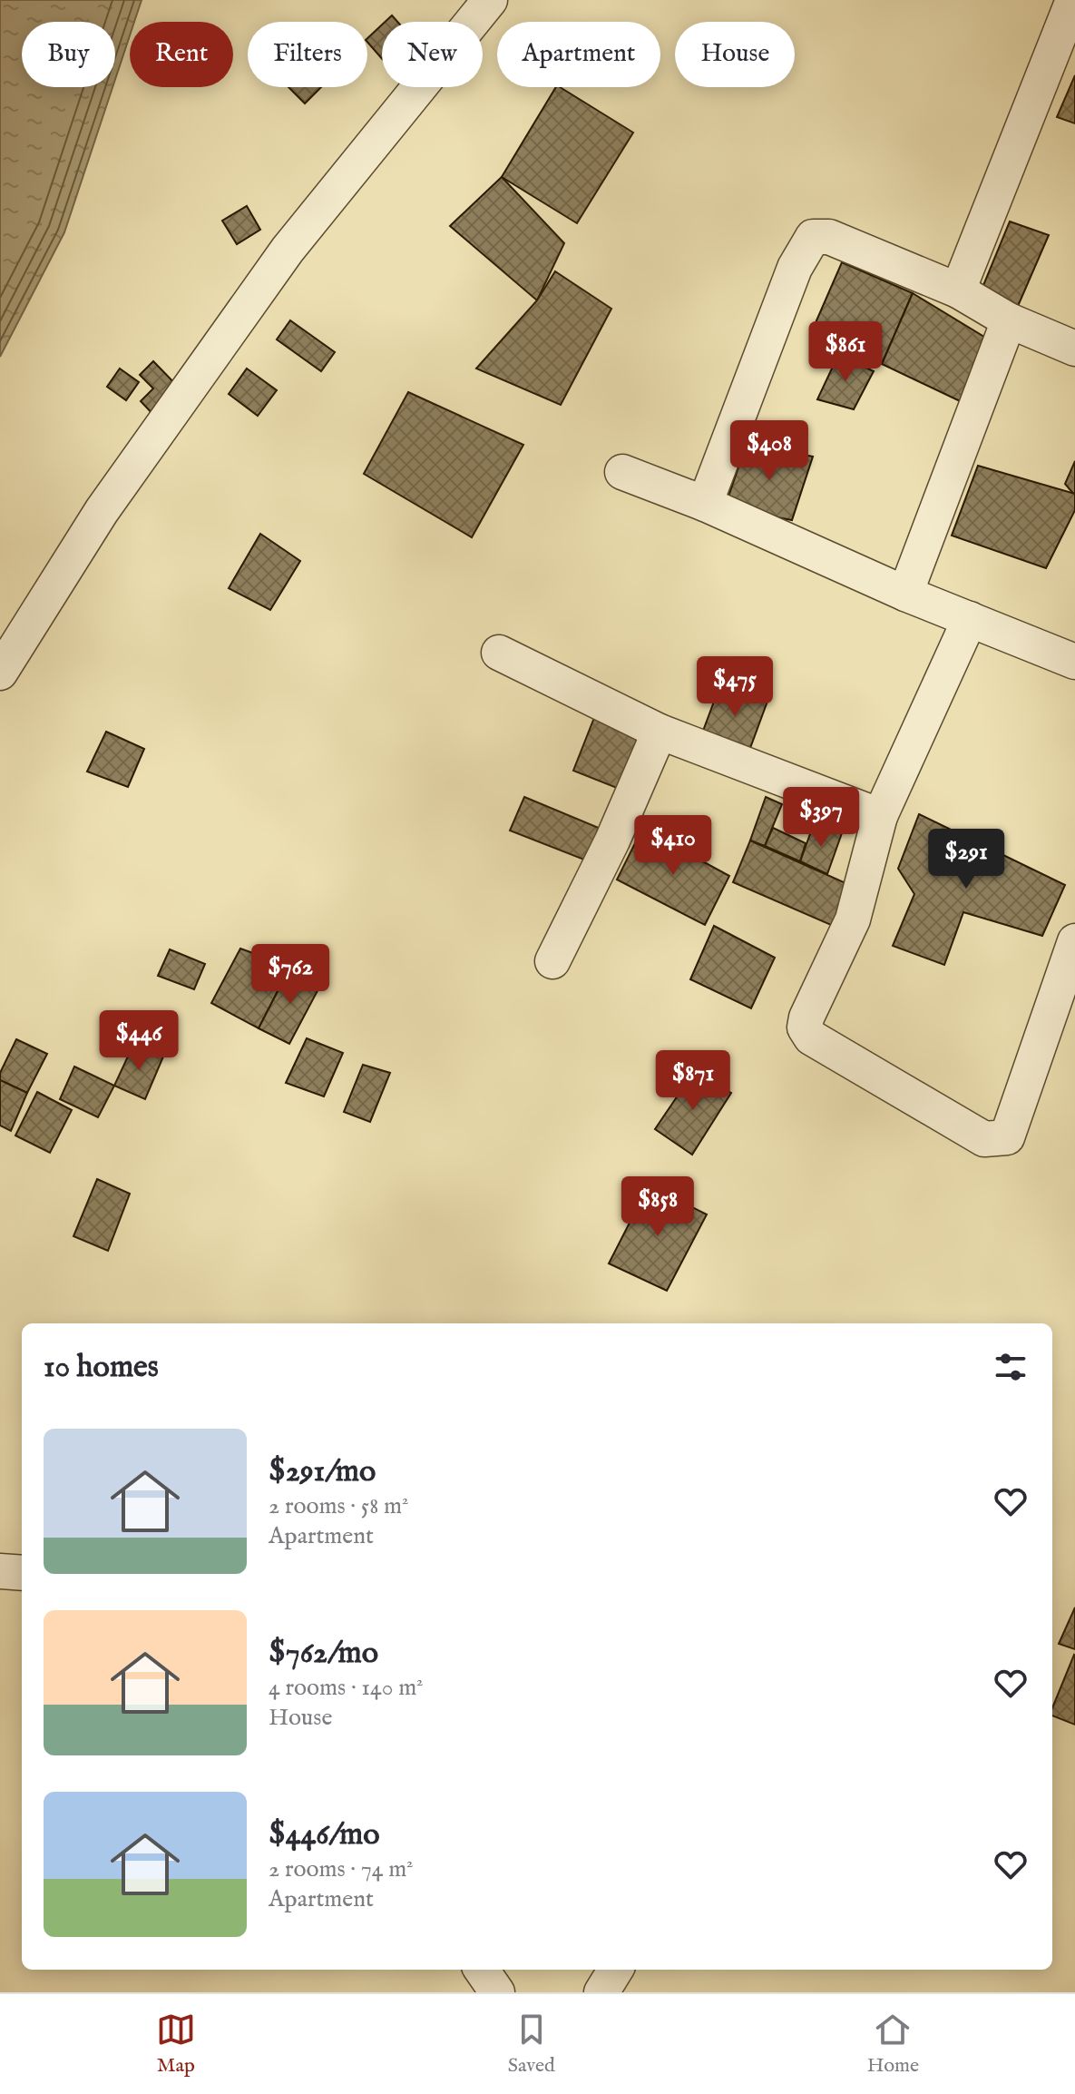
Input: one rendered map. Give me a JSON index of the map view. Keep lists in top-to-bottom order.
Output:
{
  "page": {
    "chip": [
      "Buy",
      "Rent",
      "Filters",
      "New",
      "Apartment",
      "House"
    ],
    "price": [
      "$861",
      "$408",
      "$475",
      "$397",
      "$410",
      "$291",
      "$762",
      "$446",
      "$871",
      "$858"
    ],
    "heading": "10 homes",
    "list": [
      {
        "name": "$291/mo",
        "note": "2 rooms · 58 m² · Apartment"
      },
      {
        "name": "$762/mo",
        "note": "4 rooms · 140 m² · House"
      },
      {
        "name": "$446/mo",
        "note": "2 rooms · 74 m² · Apartment"
      }
    ],
    "tabs": ["Map", "Saved", "Home"]
  }
}
